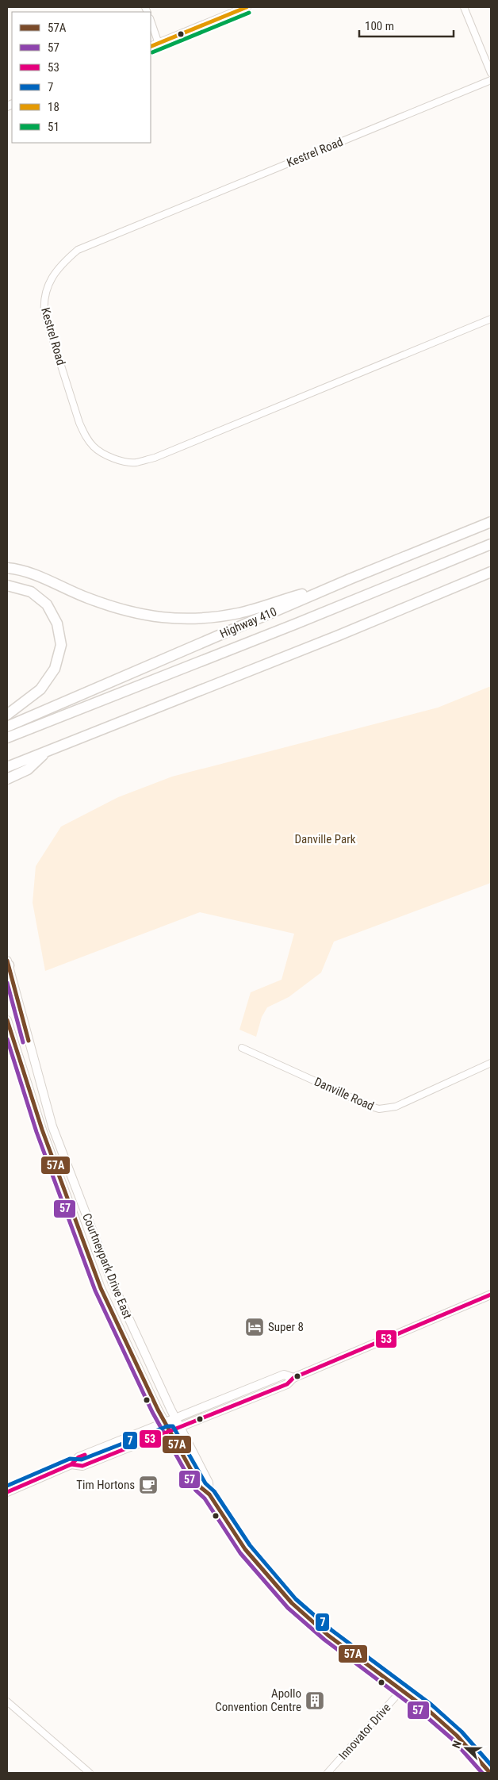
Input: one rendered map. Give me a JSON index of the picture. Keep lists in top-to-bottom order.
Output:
{
  "streets": {
    "highway": ["Highway 410"],
    "main road": ["Courtneypark Drive East"],
    "street": ["Kestrel Road", "Danville Road", "Innovator Drive"]
  },
  "crossings": [
    ["Courtneypark Drive East", "Innovator Drive"]
  ],
  "parks": ["Danville Park"],
  "places": {
    "hotel": ["Super 8"],
    "cafe": ["Tim Hortons"],
    "building": ["Apollo Convention Centre"]
  },
  "lines": [
    "transit line 18",
    "transit line 51",
    "transit line 57A",
    "transit line 57",
    "transit line 53",
    "transit line 7"
  ],
  "legend": [
    "57A",
    "57",
    "53",
    "7",
    "18",
    "51"
  ],
  "scale_bar": "100 m",
  "north": "left"
}
